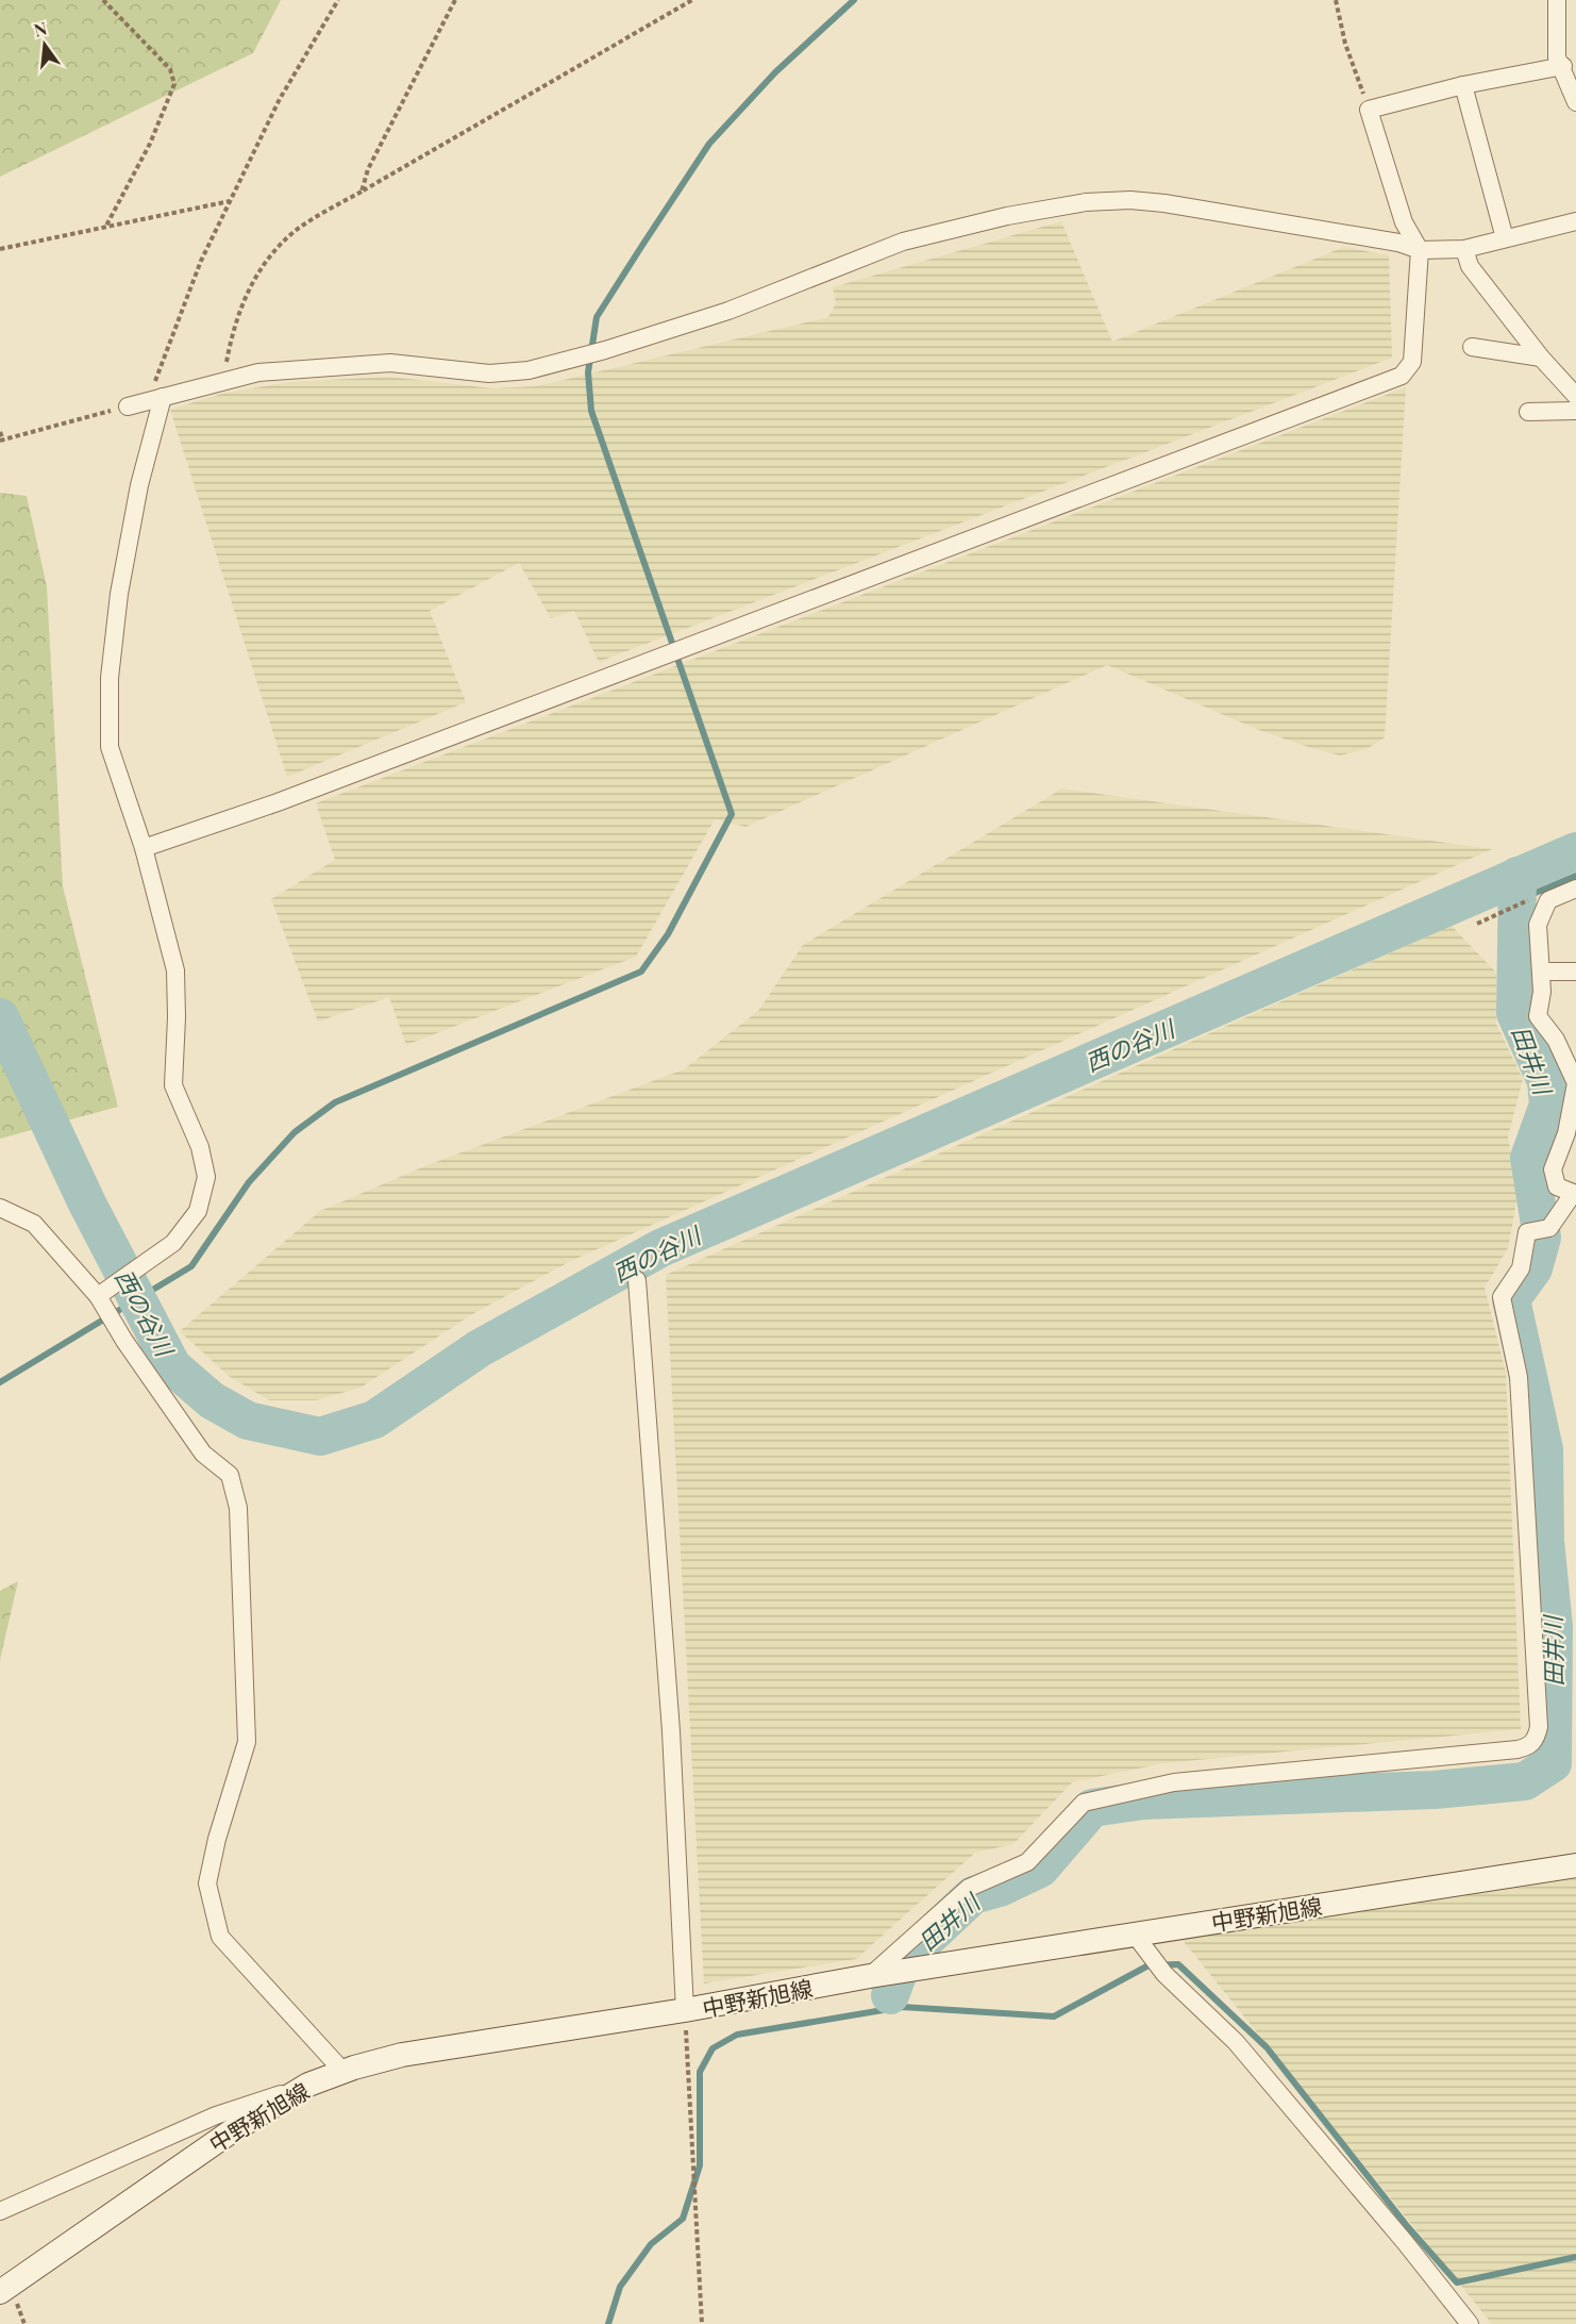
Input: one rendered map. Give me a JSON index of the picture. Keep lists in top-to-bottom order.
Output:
{
  "streets": {
    "main road": ["中野新旭線"]
  },
  "water": ["西の谷川", "田井川"],
  "north": "top"
}
